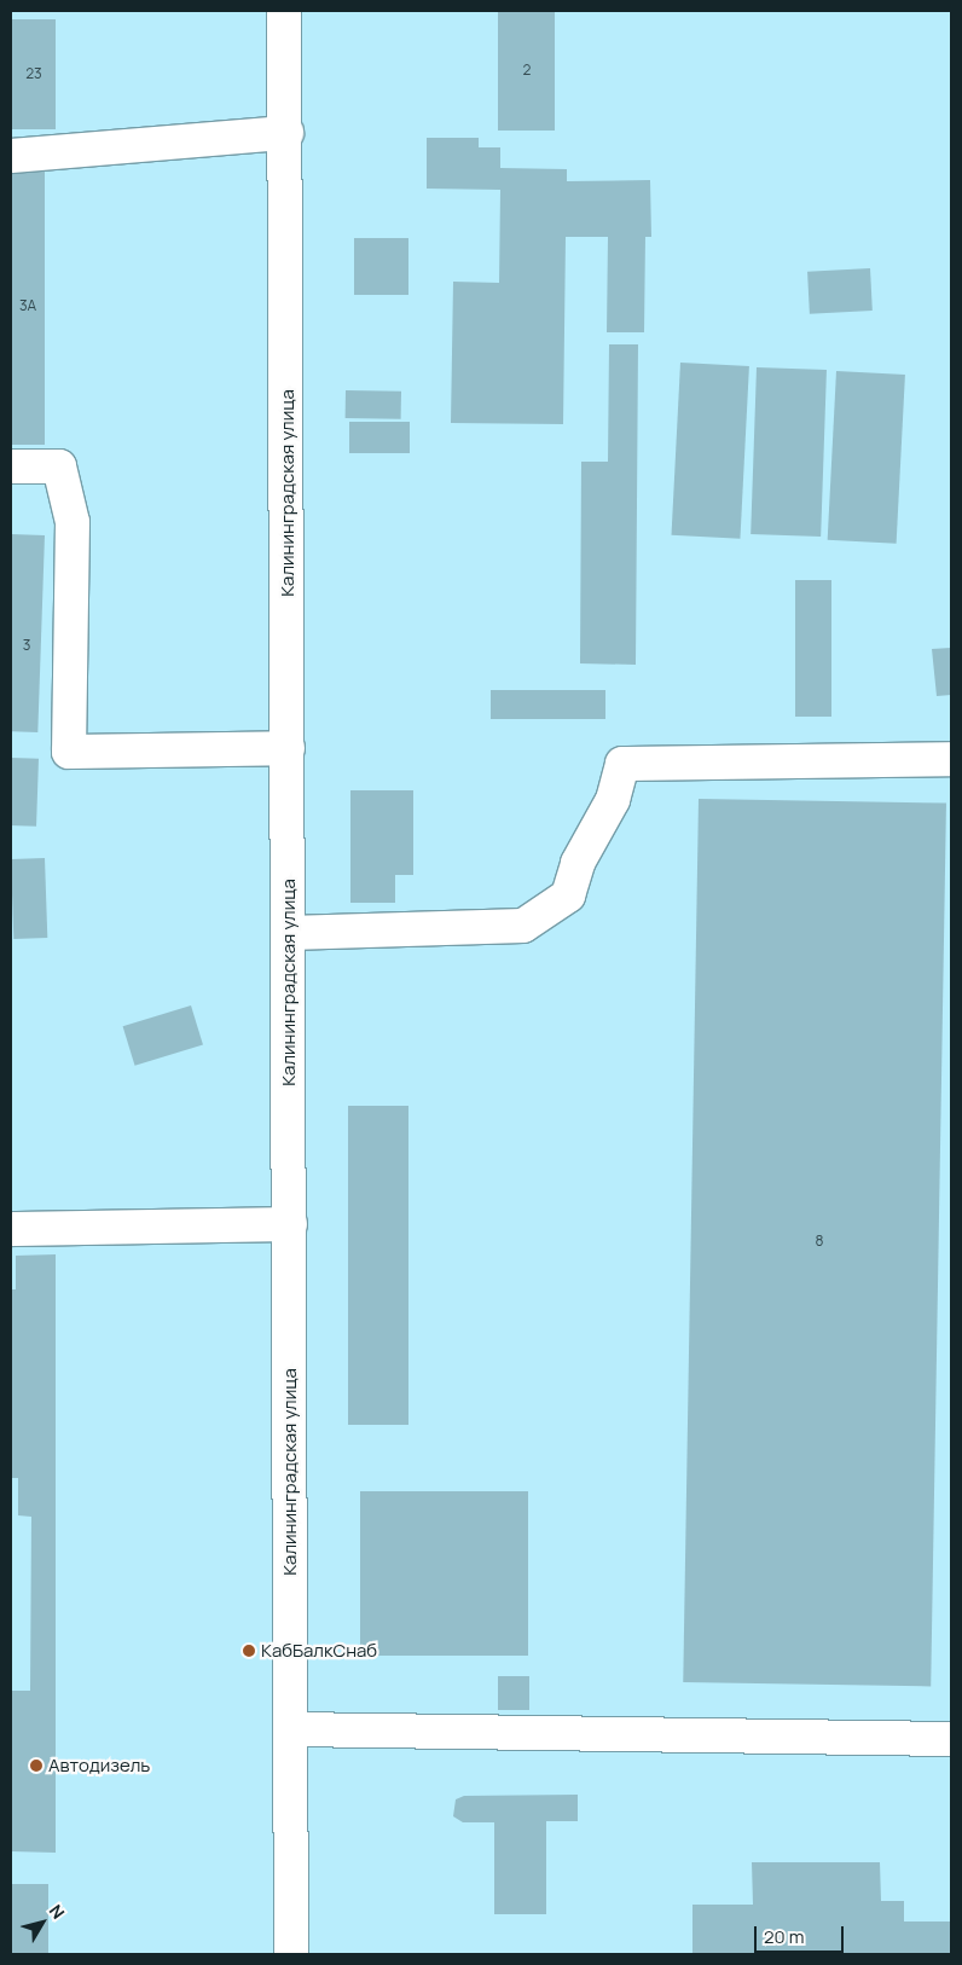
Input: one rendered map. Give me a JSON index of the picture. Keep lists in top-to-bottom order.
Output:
{
  "streets": {
    "street": ["Калининградская улица"]
  },
  "places": ["КабБалкСнаб", "Автодизель"],
  "house_numbers": [
    "2",
    "23",
    "3А",
    "3",
    "8"
  ],
  "scale_bar": "20 m",
  "north": "top right"
}
